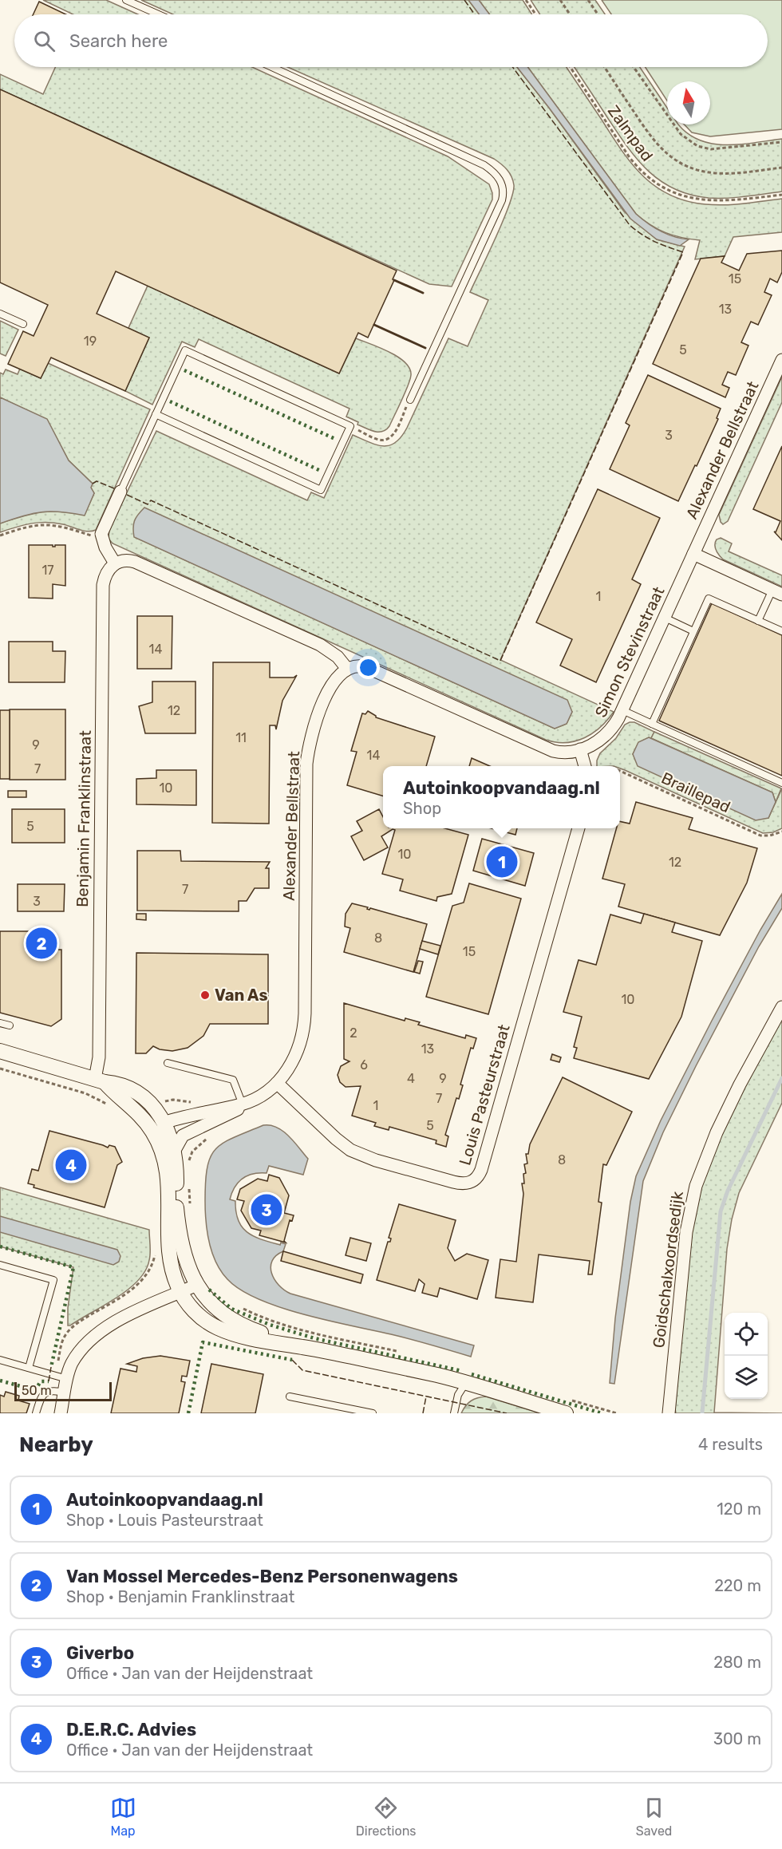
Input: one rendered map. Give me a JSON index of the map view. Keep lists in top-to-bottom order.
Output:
{
  "streets": {
    "street": [
      "Alexander Bellstraat",
      "Simon Stevinstraat",
      "Benjamin Franklinstraat",
      "Louis Pasteurstraat",
      "Goidschalxoordsedijk"
    ],
    "path": ["Zalmpad", "Braillepad"]
  },
  "crossings": [
    ["Alexander Bellstraat", "Simon Stevinstraat"],
    ["Alexander Bellstraat", "Louis Pasteurstraat"]
  ],
  "places": ["Van As"],
  "house_numbers": [
    "15",
    "13",
    "19",
    "5",
    "3",
    "17",
    "1",
    "14",
    "12",
    "11",
    "9",
    "14",
    "7",
    "10",
    "5",
    "10",
    "12",
    "7",
    "3",
    "8",
    "15",
    "10",
    "2",
    "13",
    "6",
    "4",
    "9",
    "7",
    "1",
    "5",
    "8"
  ],
  "scale_bar": "50 m",
  "north": "top",
  "page": {
    "search": "Search here",
    "popup": ["Autoinkoopvandaag.nl", "Shop"],
    "pins": [
      "1",
      "2",
      "4",
      "3"
    ],
    "scale": "50 m",
    "heading": ["Nearby", "4 results"],
    "list": [
      {
        "mark": "1",
        "name": "Autoinkoopvandaag.nl",
        "note": "Shop · Louis Pasteurstraat",
        "value": "120 m"
      },
      {
        "mark": "2",
        "name": "Van Mossel Mercedes-Benz Personenwagens",
        "note": "Shop · Benjamin Franklinstraat",
        "value": "220 m"
      },
      {
        "mark": "3",
        "name": "Giverbo",
        "note": "Office · Jan van der Heijdenstraat",
        "value": "280 m"
      },
      {
        "mark": "4",
        "name": "D.E.R.C. Advies",
        "note": "Office · Jan van der Heijdenstraat",
        "value": "300 m"
      }
    ],
    "nav": ["Map", "Directions", "Saved"]
  }
}
